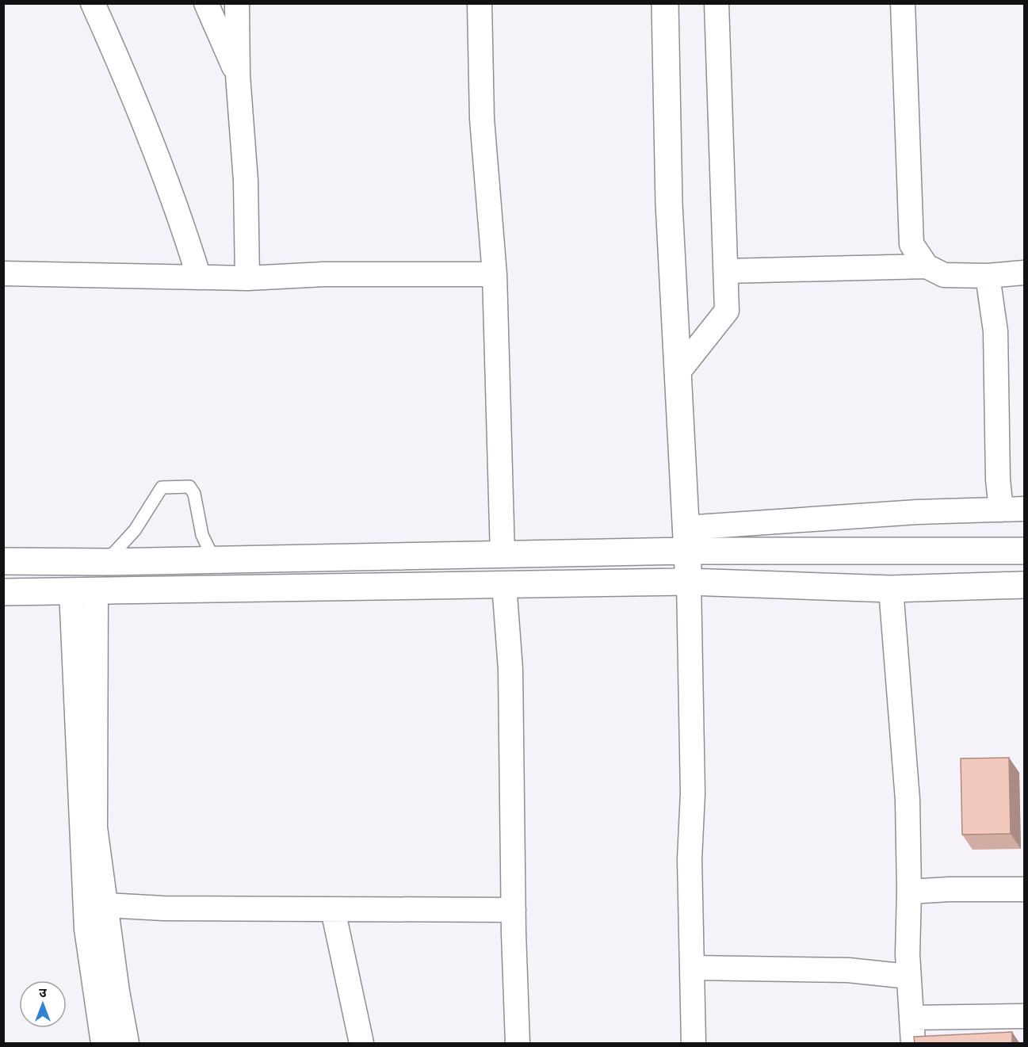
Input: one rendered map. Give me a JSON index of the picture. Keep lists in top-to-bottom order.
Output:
{
  "north": "top"
}
